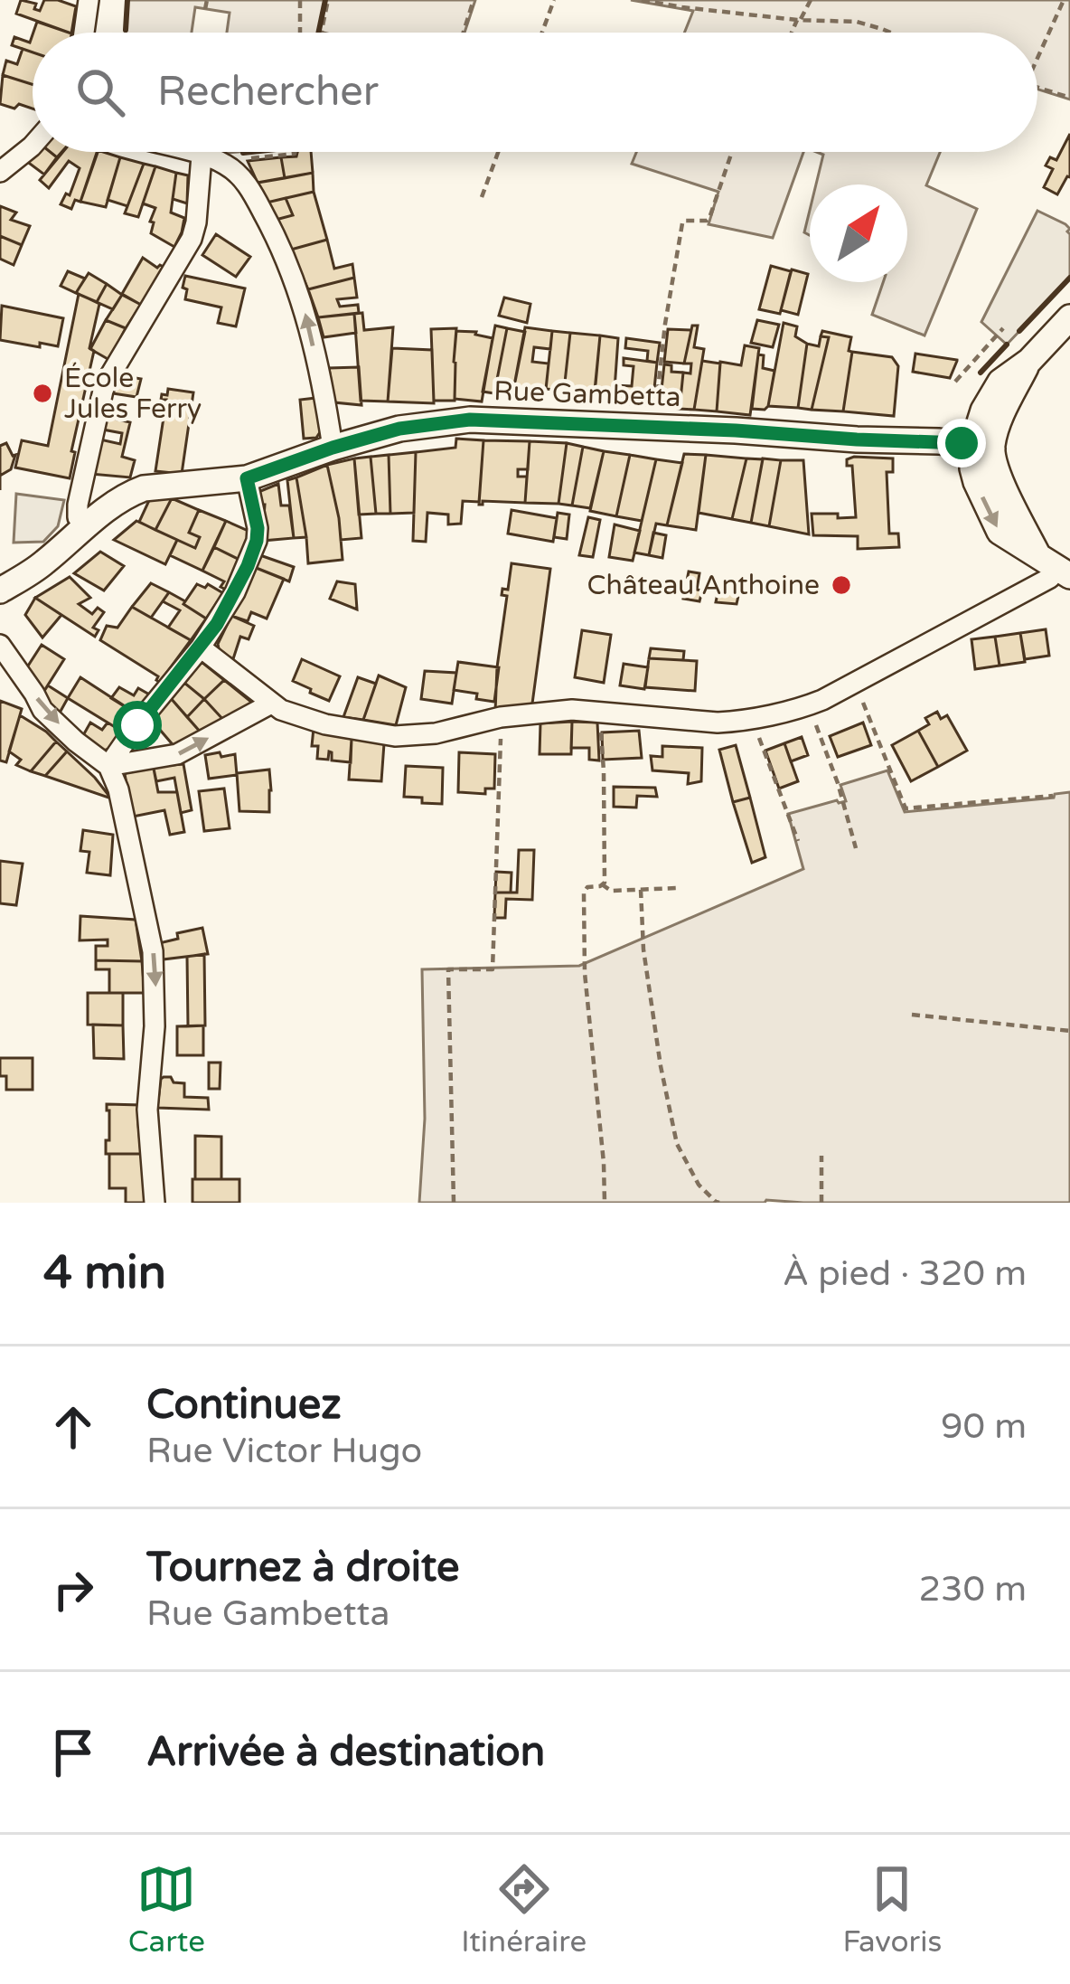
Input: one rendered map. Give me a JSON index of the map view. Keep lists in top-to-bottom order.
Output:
{
  "streets": {
    "street": ["Rue Gambetta"]
  },
  "places": ["École Jules Ferry", "Château Anthoine"],
  "north": "top right",
  "page": {
    "search": "Rechercher",
    "heading": ["4 min", "À pied · 320 m"],
    "list": [
      ["Continuez", "Rue Victor Hugo", "90 m"],
      ["Tournez à droite", "Rue Gambetta", "230 m"],
      "Arrivée à destination"
    ],
    "nav": ["Carte", "Itinéraire", "Favoris"]
  }
}
